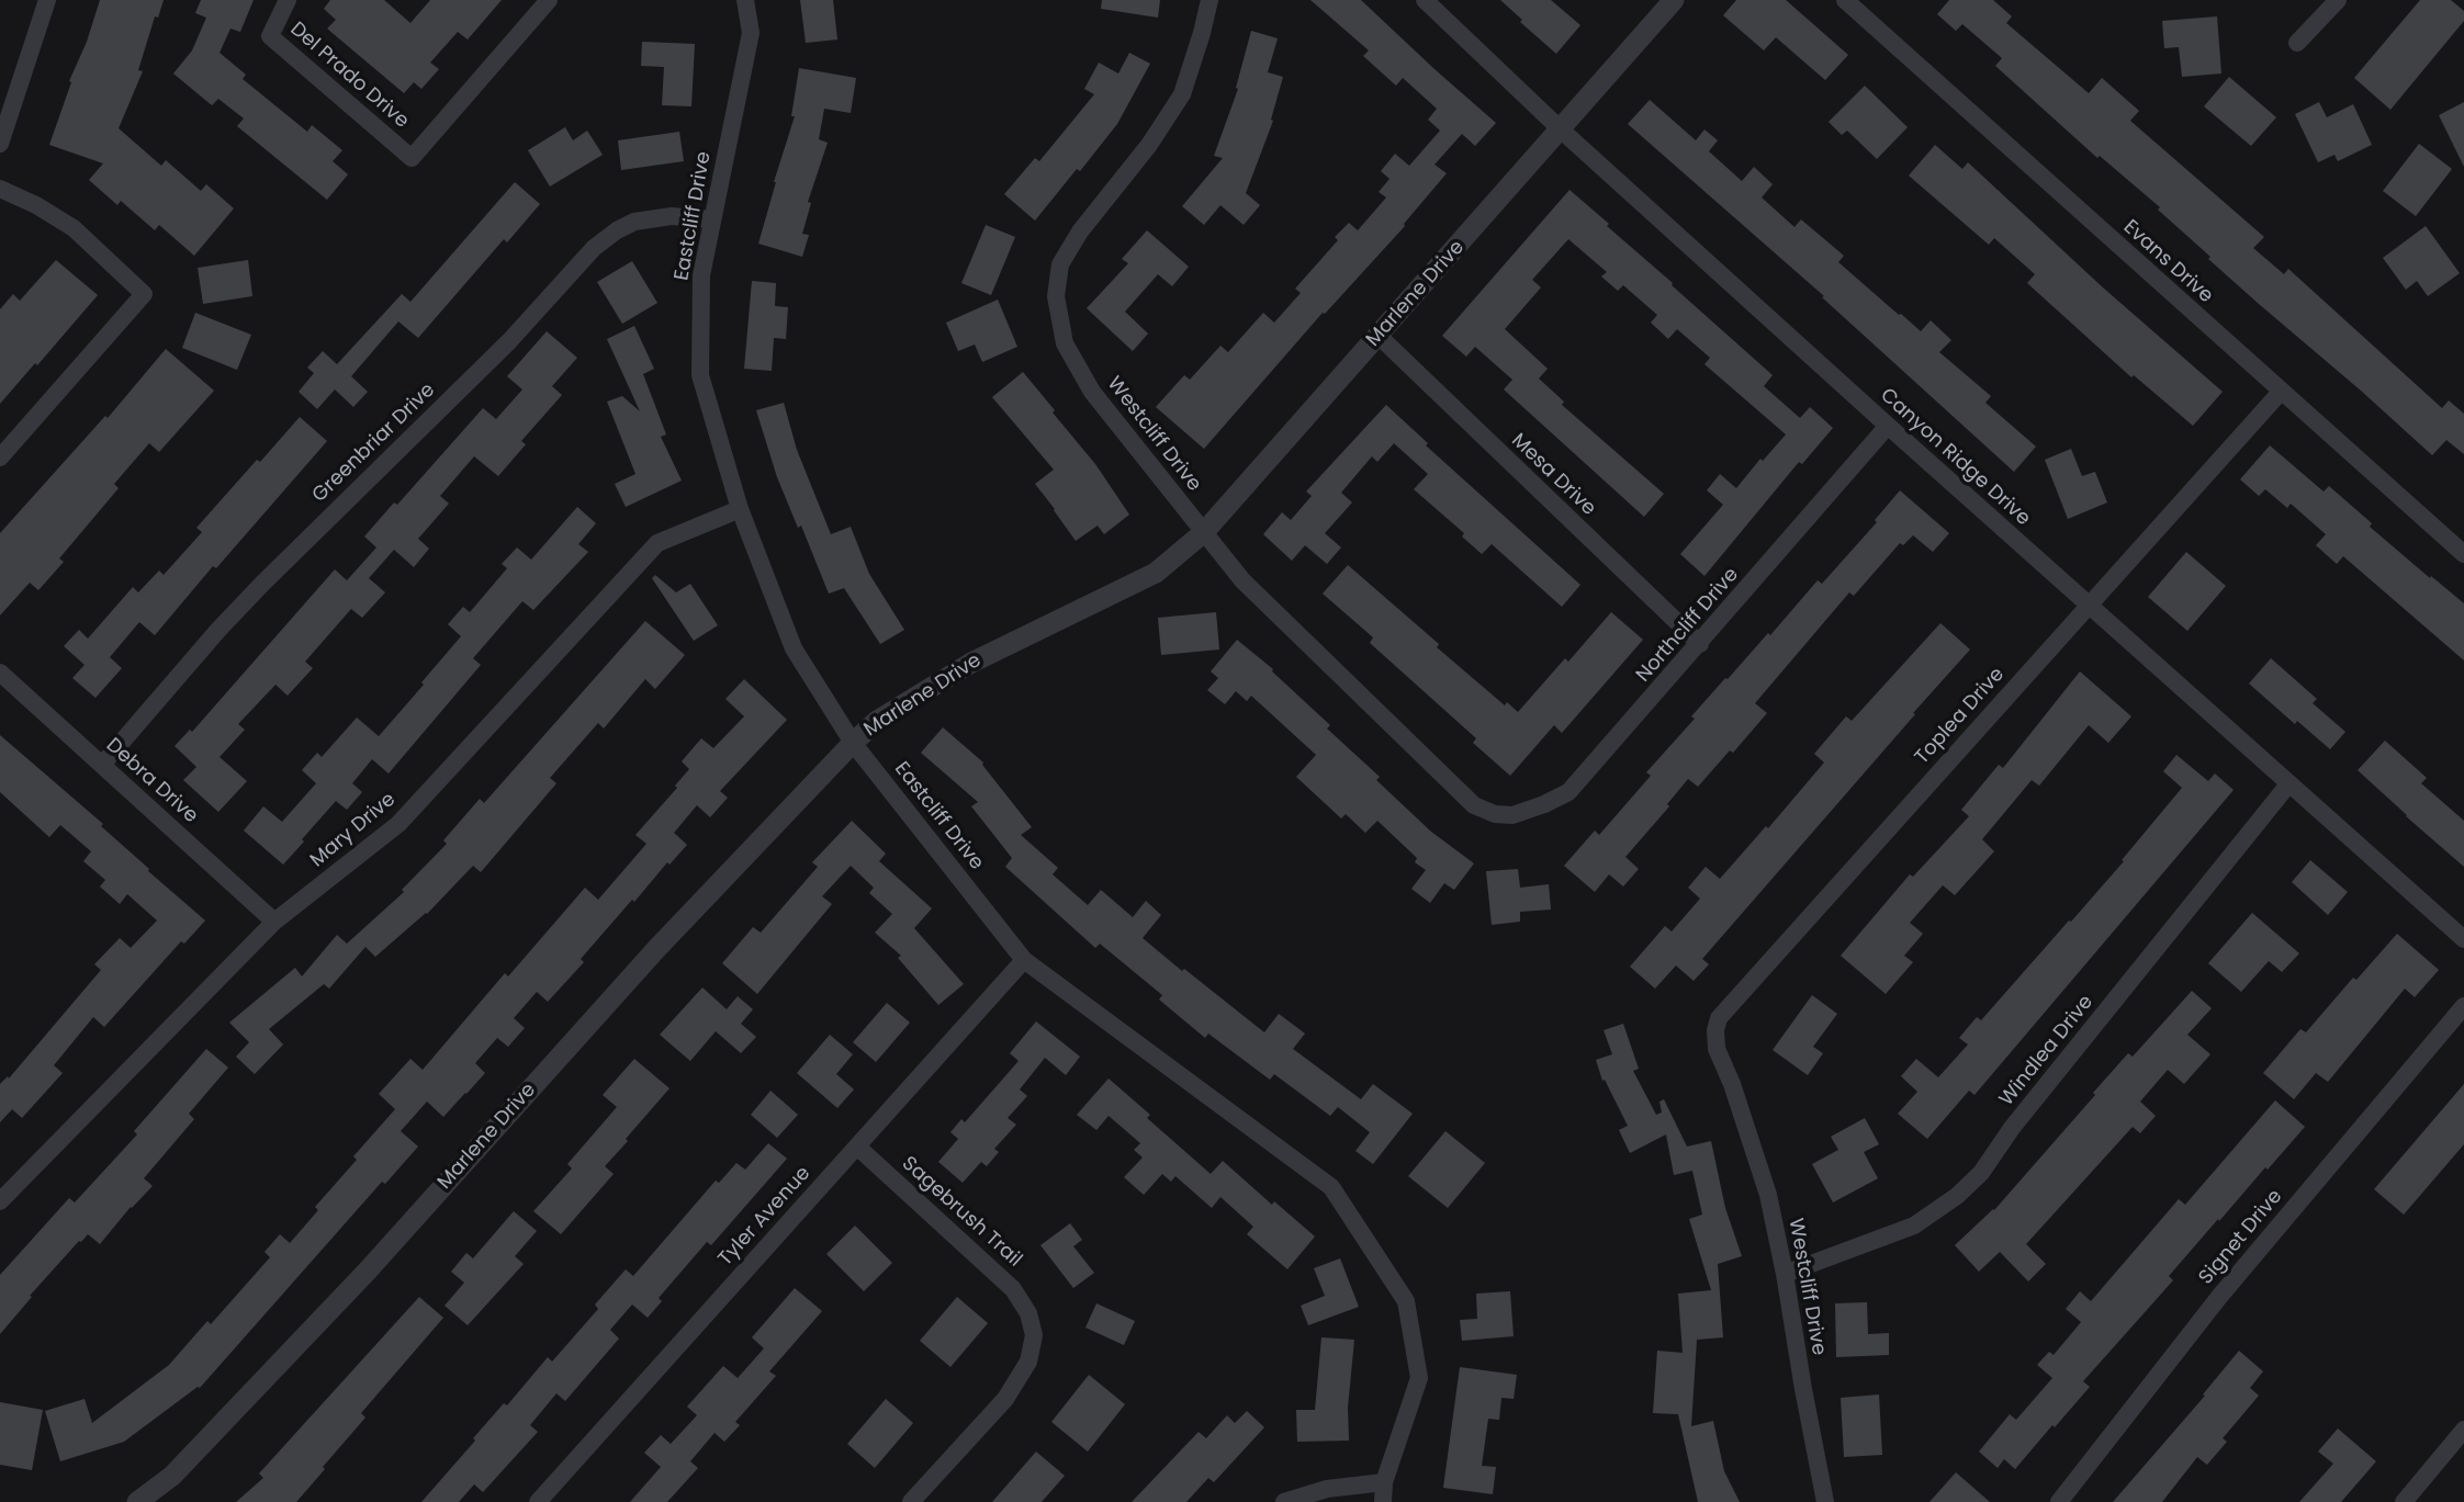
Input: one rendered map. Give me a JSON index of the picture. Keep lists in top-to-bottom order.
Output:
{
  "streets": {
    "street": [
      "Del Prado Drive",
      "Eastcliff Drive",
      "Evans Drive",
      "Marlene Drive",
      "Westcliff Drive",
      "Greenbriar Drive",
      "Canyon Ridge Drive",
      "Mesa Drive",
      "Northcliff Drive",
      "Toplea Drive",
      "Debra Drive",
      "Mary Drive",
      "Windlea Drive",
      "Sagebrush Trail",
      "Tyler Avenue",
      "Signet Drive"
    ]
  },
  "crossings": [
    ["Eastcliff Drive", "Marlene Drive"],
    ["Eastcliff Drive", "Greenbriar Drive"],
    ["Eastcliff Drive", "Mary Drive"],
    ["Eastcliff Drive", "Tyler Avenue"],
    ["Evans Drive", "Toplea Drive"],
    ["Marlene Drive", "Westcliff Drive"],
    ["Marlene Drive", "Canyon Ridge Drive"],
    ["Marlene Drive", "Mesa Drive"],
    ["Westcliff Drive", "Northcliff Drive"],
    ["Westcliff Drive", "Toplea Drive"],
    ["Westcliff Drive", "Windlea Drive"],
    ["Greenbriar Drive", "Debra Drive"],
    ["Canyon Ridge Drive", "Northcliff Drive"],
    ["Canyon Ridge Drive", "Toplea Drive"],
    ["Canyon Ridge Drive", "Windlea Drive"],
    ["Mesa Drive", "Northcliff Drive"],
    ["Debra Drive", "Mary Drive"],
    ["Sagebrush Trail", "Tyler Avenue"]
  ]
}
